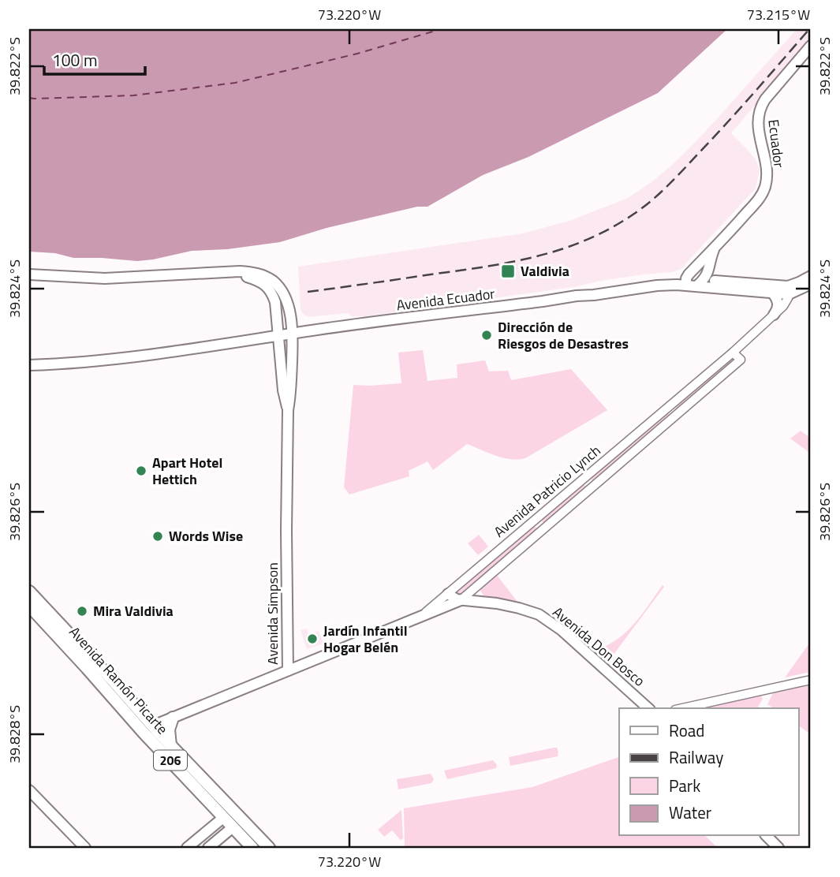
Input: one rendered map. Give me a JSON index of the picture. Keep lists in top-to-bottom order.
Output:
{
  "streets": {
    "highway": ["Avenida Ramón Picarte", "206"],
    "main road": [
      "Ecuador",
      "Avenida Ecuador",
      "Avenida Patricio Lynch",
      "Avenida Simpson",
      "Avenida Don Bosco"
    ]
  },
  "crossings": [
    ["Ecuador", "Avenida Ecuador"],
    ["Avenida Patricio Lynch", "Avenida Simpson"],
    ["Avenida Patricio Lynch", "Avenida Don Bosco"],
    ["Avenida Simpson", "Avenida Ramón Picarte"]
  ],
  "places": {
    "transit": ["Valdivia"],
    "other": [
      "Dirección de Riesgos de Desastres",
      "Apart Hotel Hettich",
      "Words Wise",
      "Mira Valdivia",
      "Jardín Infantil Hogar Belén"
    ]
  },
  "legend": [
    "Road",
    "Railway",
    "Park",
    "Water"
  ],
  "scale_bar": "100 m",
  "coordinates": [
    "73.220°W",
    "73.215°W",
    "39.822°S",
    "39.824°S",
    "39.826°S",
    "39.828°S"
  ]
}
